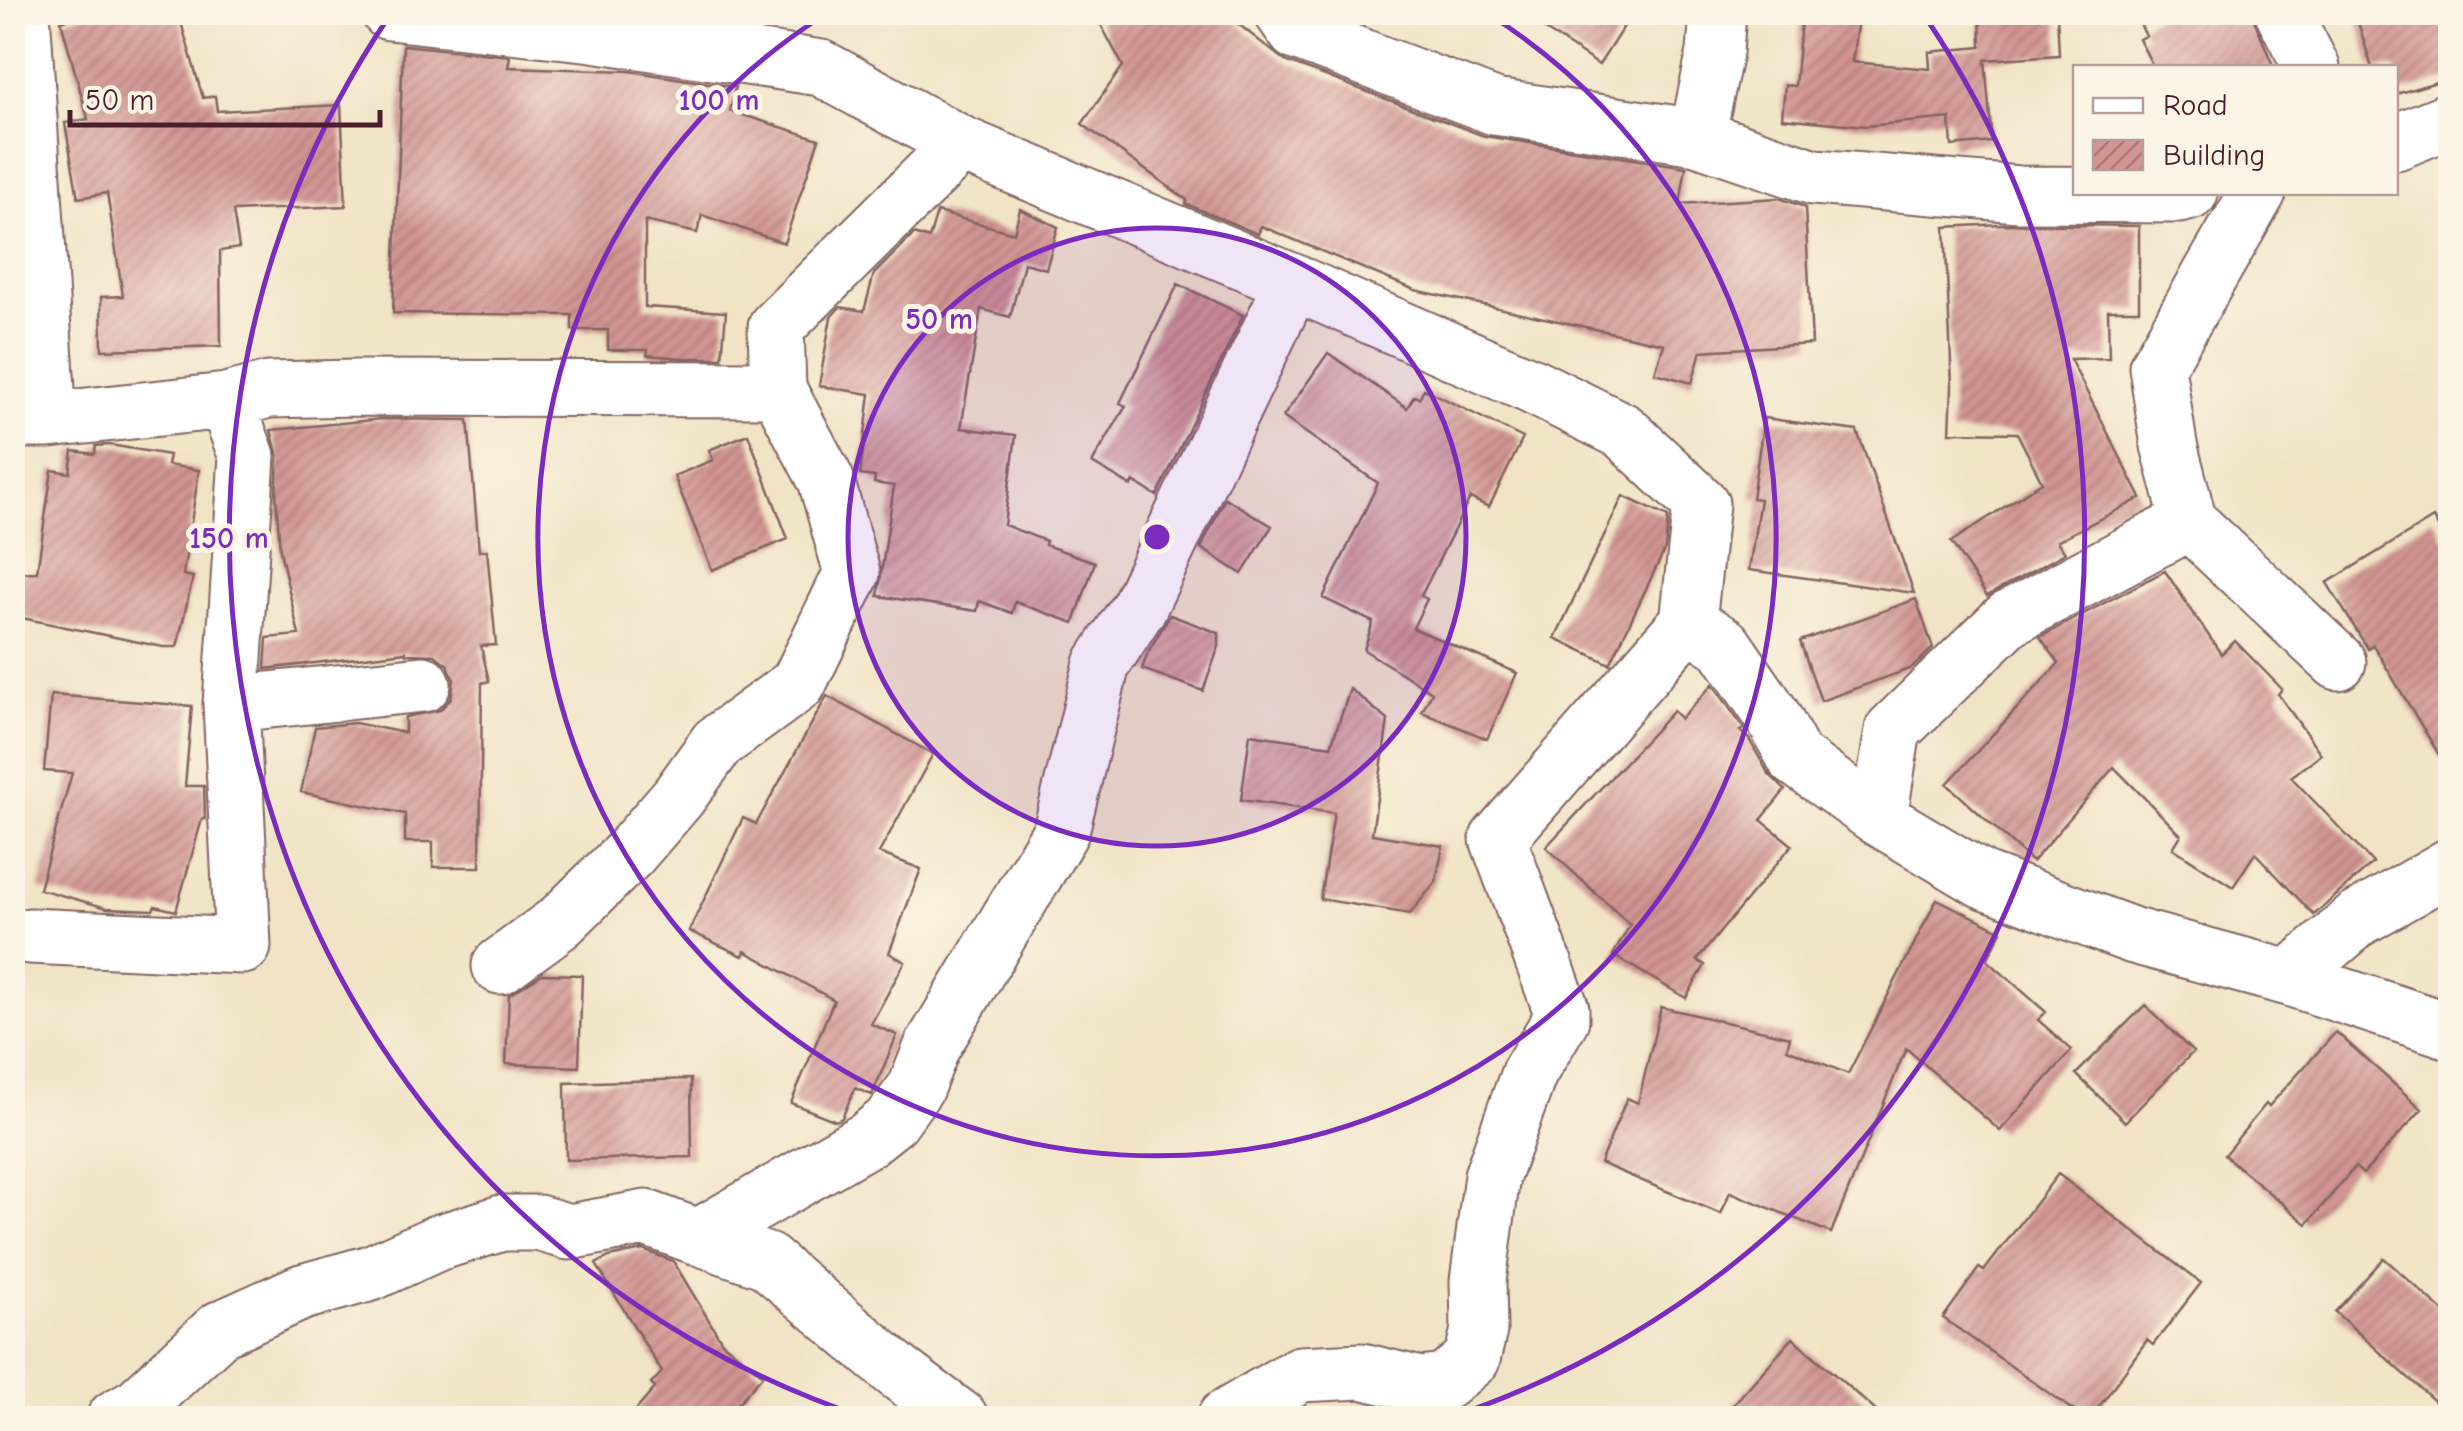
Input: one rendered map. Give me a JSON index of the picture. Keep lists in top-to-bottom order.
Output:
{
  "legend": ["Road", "Building"],
  "scale_bar": "50 m",
  "rings": ["100 m", "50 m", "150 m"]
}
